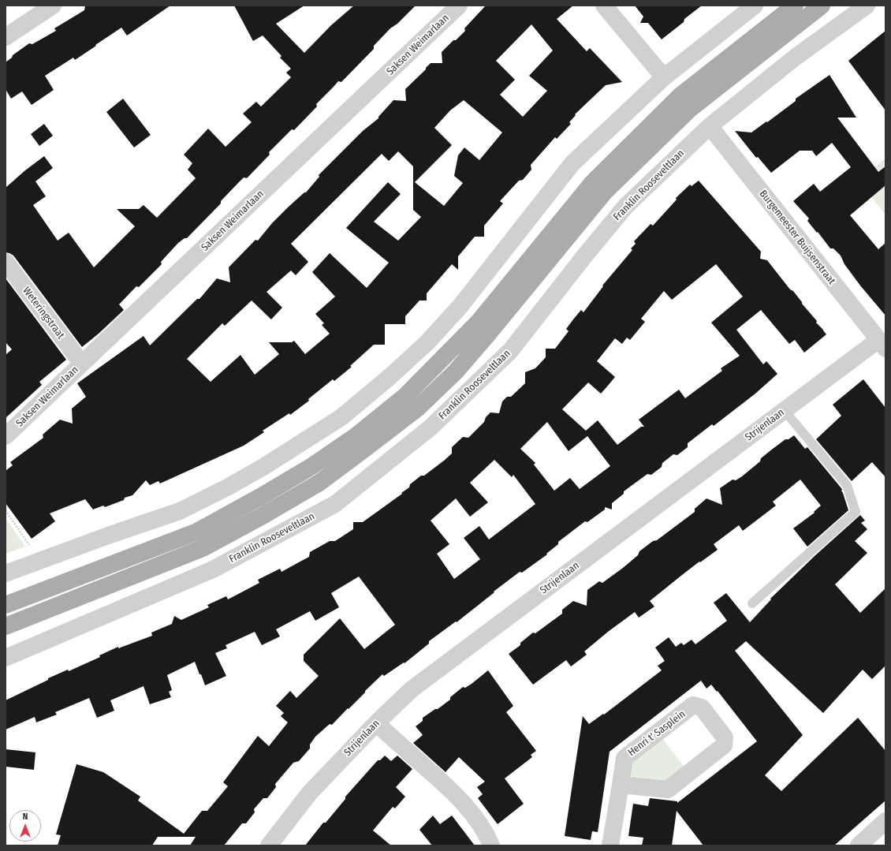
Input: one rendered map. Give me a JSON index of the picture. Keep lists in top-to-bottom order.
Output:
{
  "streets": {
    "street": [
      "Saksen Weimarlaan",
      "Franklin Rooseveltlaan",
      "Burgemeester Buijsenstraat",
      "Weteringstraat",
      "Strijenlaan",
      "Henri t' Sasplein"
    ]
  },
  "crossings": [
    ["Saksen Weimarlaan", "Weteringstraat"],
    ["Franklin Rooseveltlaan", "Burgemeester Buijsenstraat"],
    ["Burgemeester Buijsenstraat", "Strijenlaan"]
  ],
  "north": "top"
}
